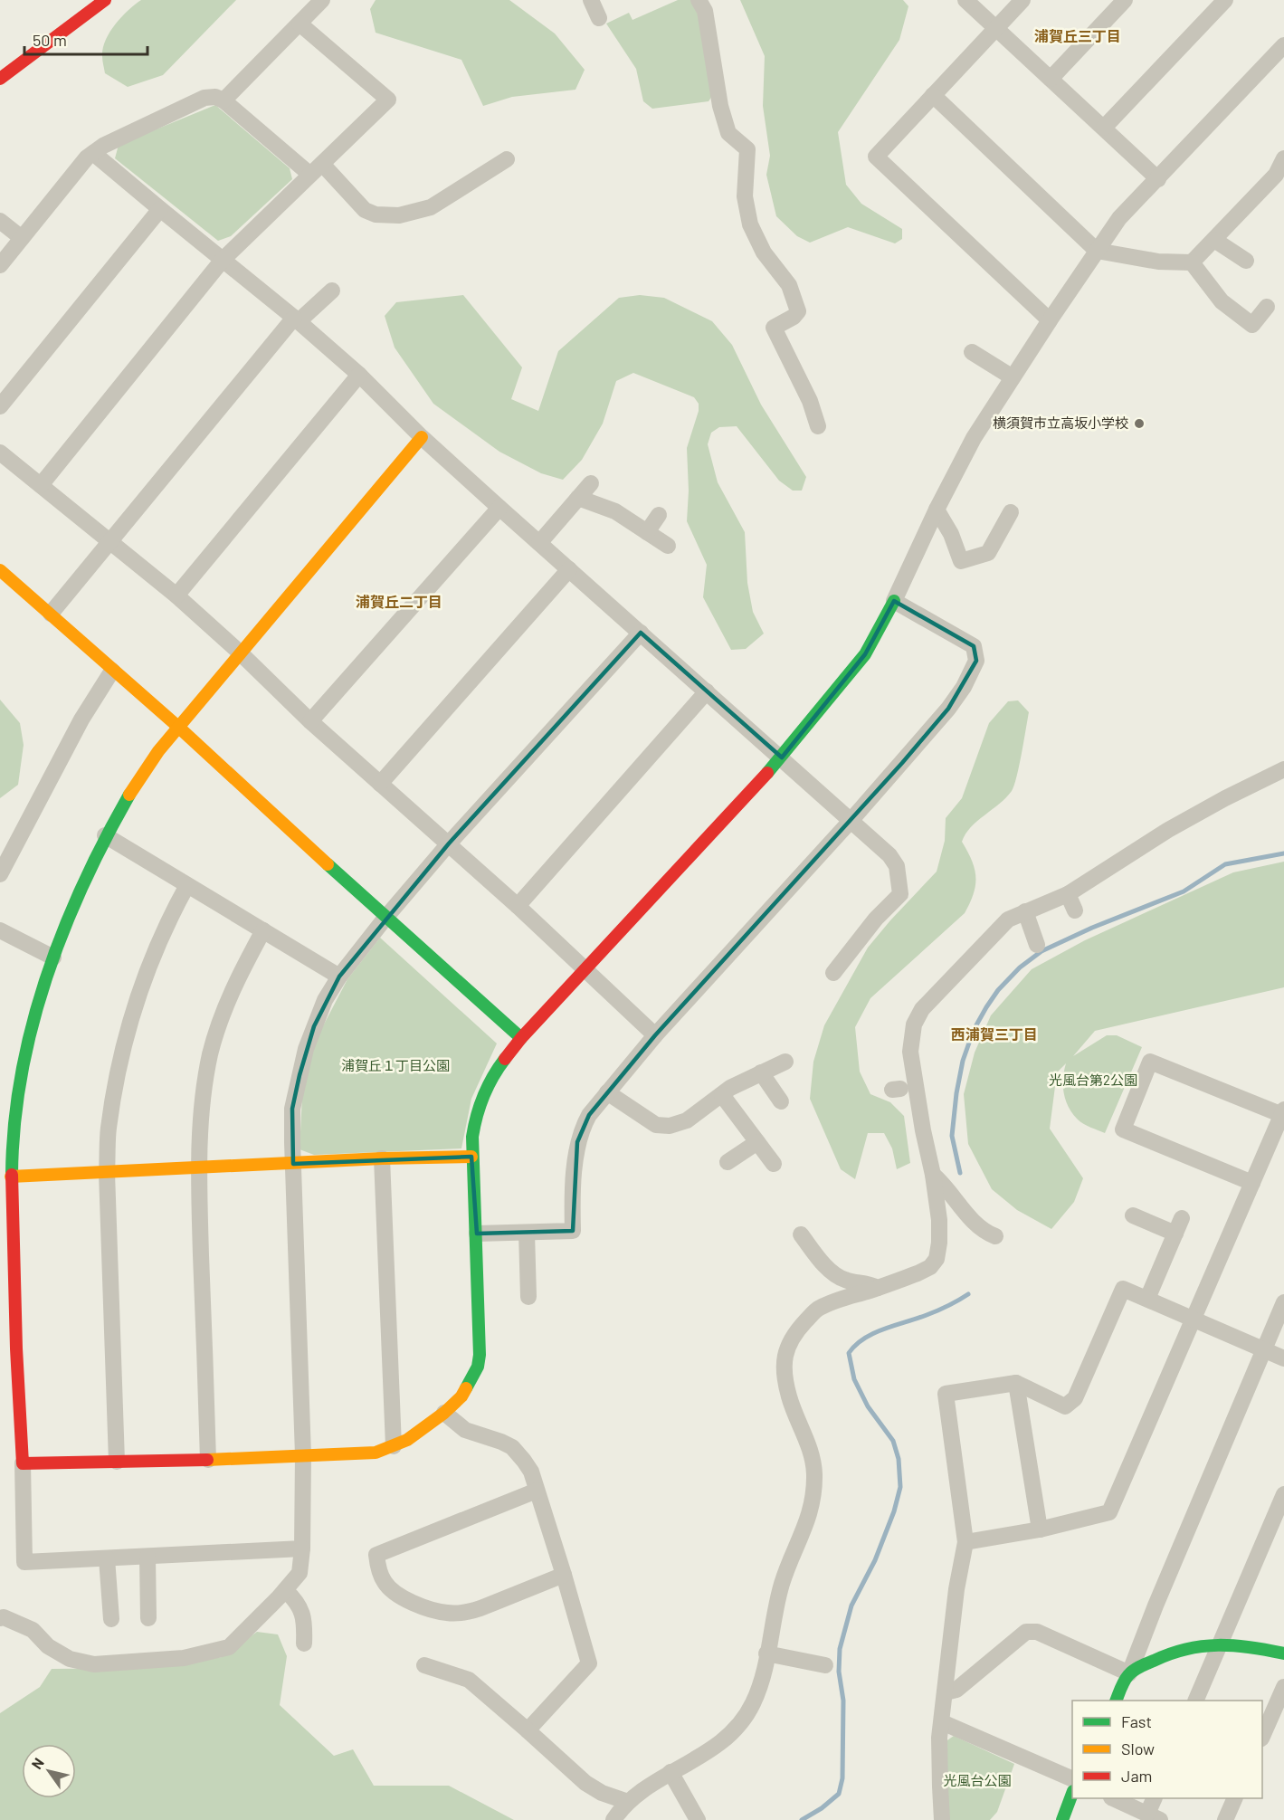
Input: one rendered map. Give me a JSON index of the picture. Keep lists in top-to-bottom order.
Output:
{
  "districts": ["浦賀丘三丁目", "浦賀丘二丁目", "西浦賀三丁目"],
  "parks": ["浦賀丘１丁目公園", "光風台第2公園", "光風台公園"],
  "places": ["横須賀市立高坂小学校"],
  "legend": ["Fast", "Slow", "Jam"],
  "scale_bar": "50 m",
  "north": "top left"
}
